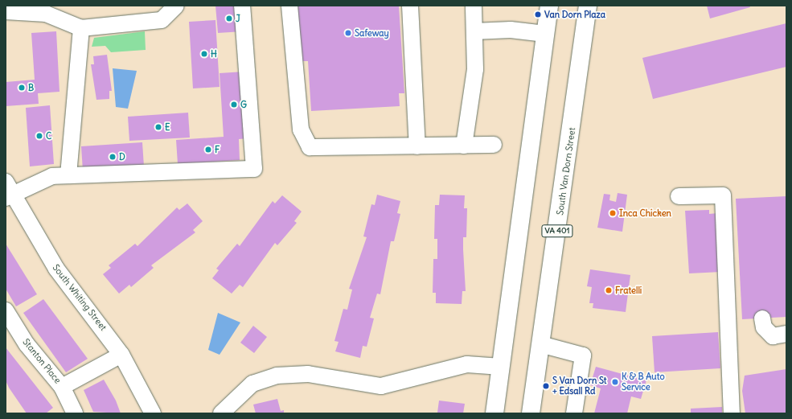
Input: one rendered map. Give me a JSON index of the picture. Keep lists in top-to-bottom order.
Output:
{
  "streets": {
    "main road": ["South Van Dorn Street", "VA 401"],
    "street": ["South Whiting Street", "Stanton Place"]
  },
  "places": [
    "Van Dorn Plaza",
    "J",
    "Safeway",
    "H",
    "B",
    "G",
    "E",
    "C",
    "F",
    "D",
    "Inca Chicken",
    "Fratelli",
    "K & B Auto Service",
    "S Van Dorn St + Edsall Rd"
  ]
}
